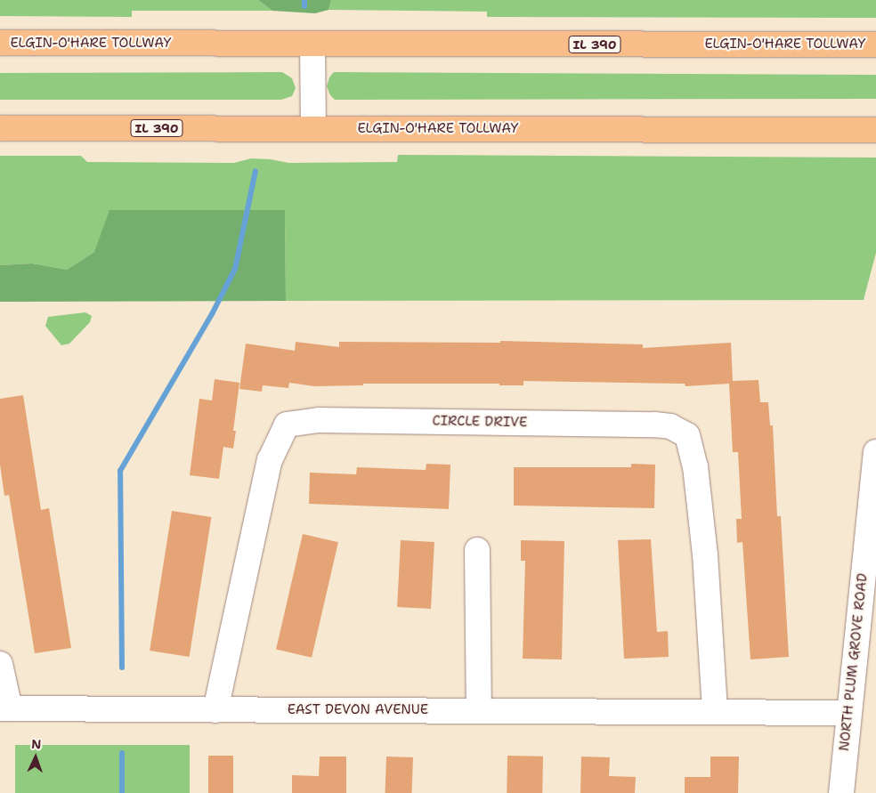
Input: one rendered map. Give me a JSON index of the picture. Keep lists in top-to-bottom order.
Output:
{
  "streets": {
    "highway": ["ELGIN-O'HARE TOLLWAY", "IL 390"],
    "street": ["CIRCLE DRIVE", "NORTH PLUM GROVE ROAD", "EAST DEVON AVENUE"]
  },
  "crossings": [
    ["CIRCLE DRIVE", "EAST DEVON AVENUE"],
    ["NORTH PLUM GROVE ROAD", "EAST DEVON AVENUE"]
  ],
  "north": "top"
}
